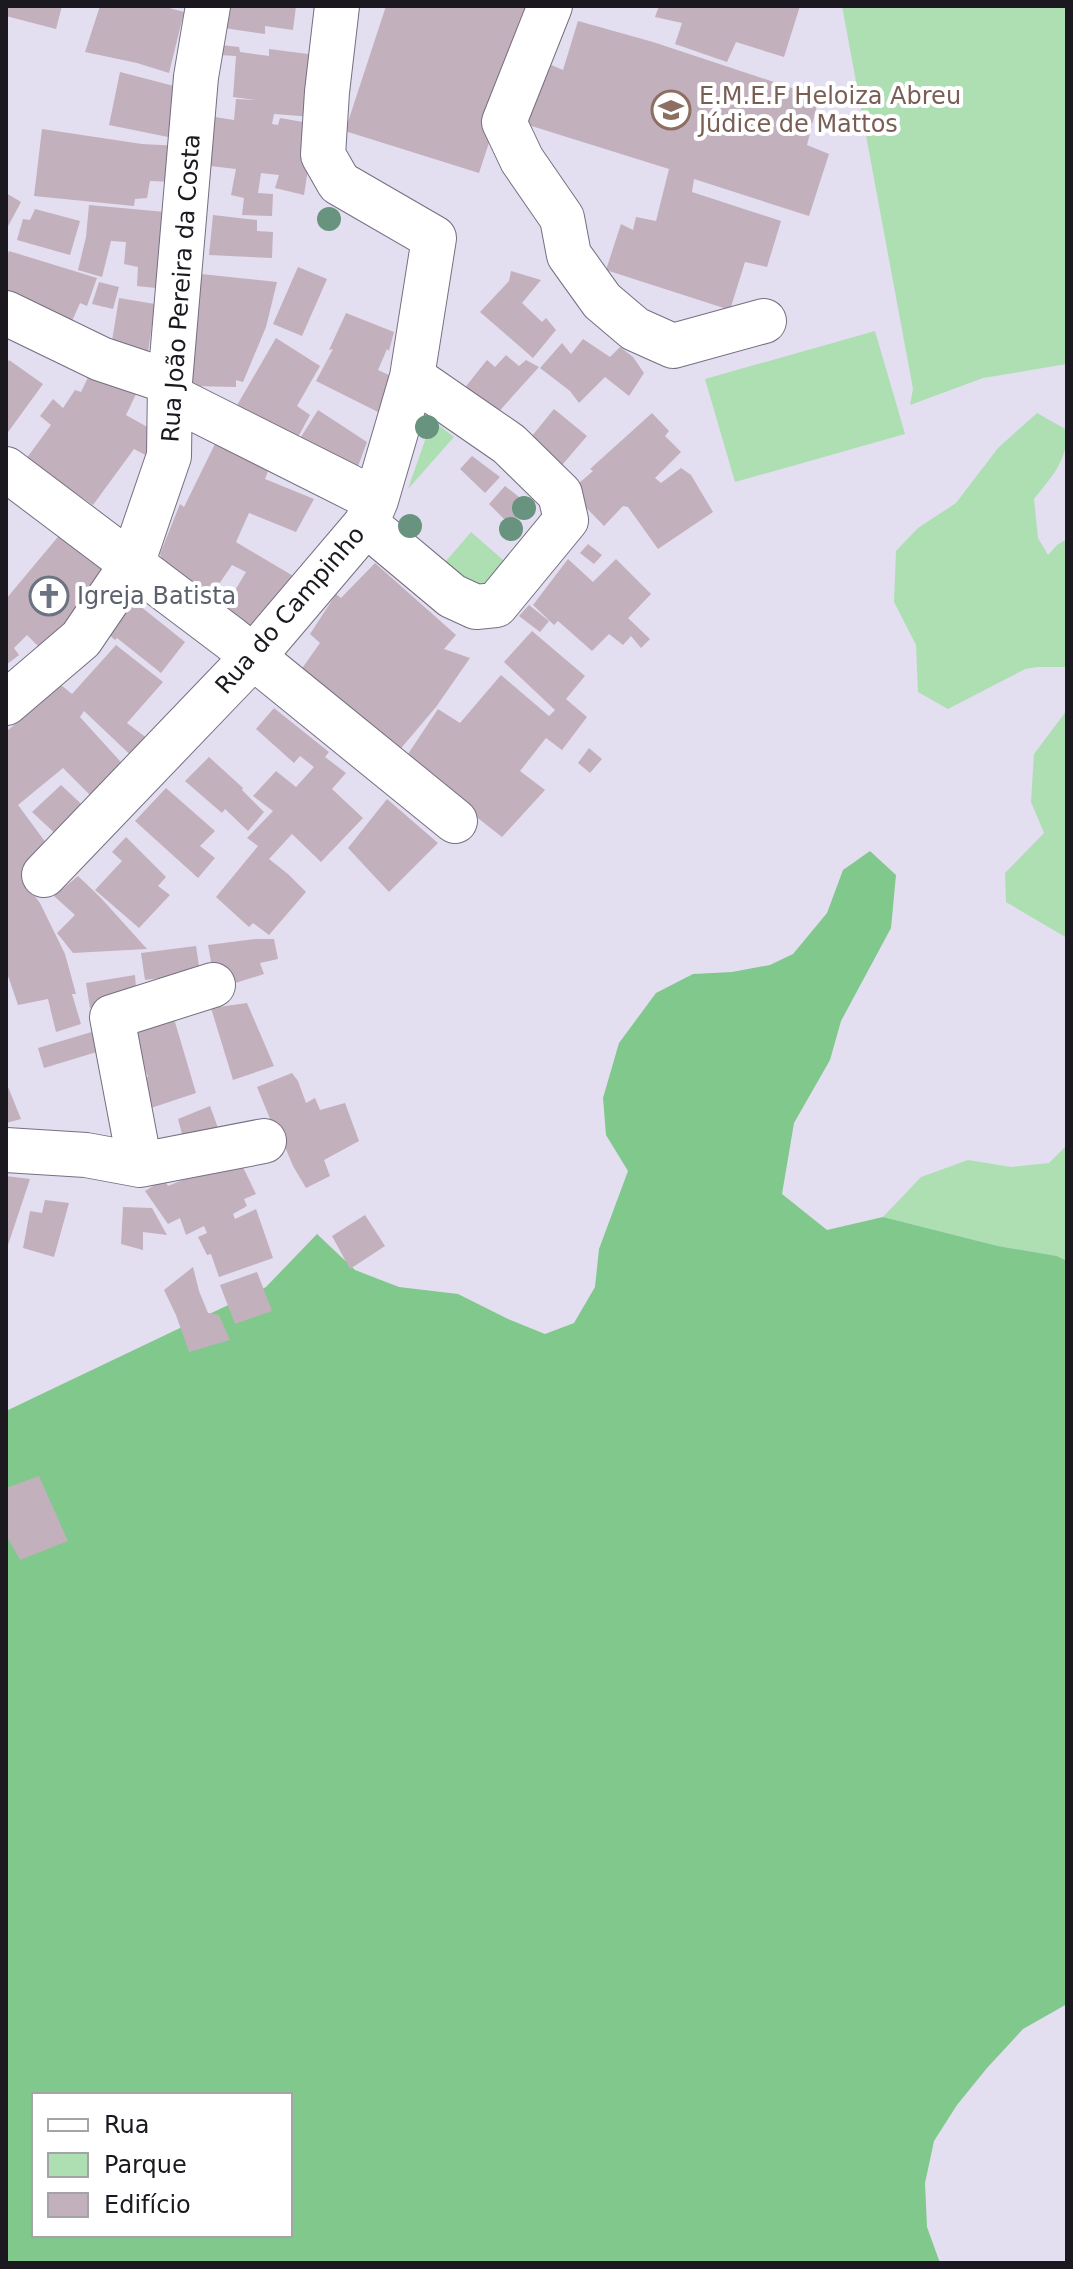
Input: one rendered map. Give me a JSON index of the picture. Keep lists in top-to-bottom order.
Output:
{
  "streets": {
    "street": ["Rua João Pereira da Costa", "Rua do Campinho"]
  },
  "places": {
    "school or university": ["E.M.E.F Heloiza Abreu Júdice de Mattos"],
    "church": ["Igreja Batista"]
  },
  "legend": ["Rua", "Parque", "Edifício"]
}
